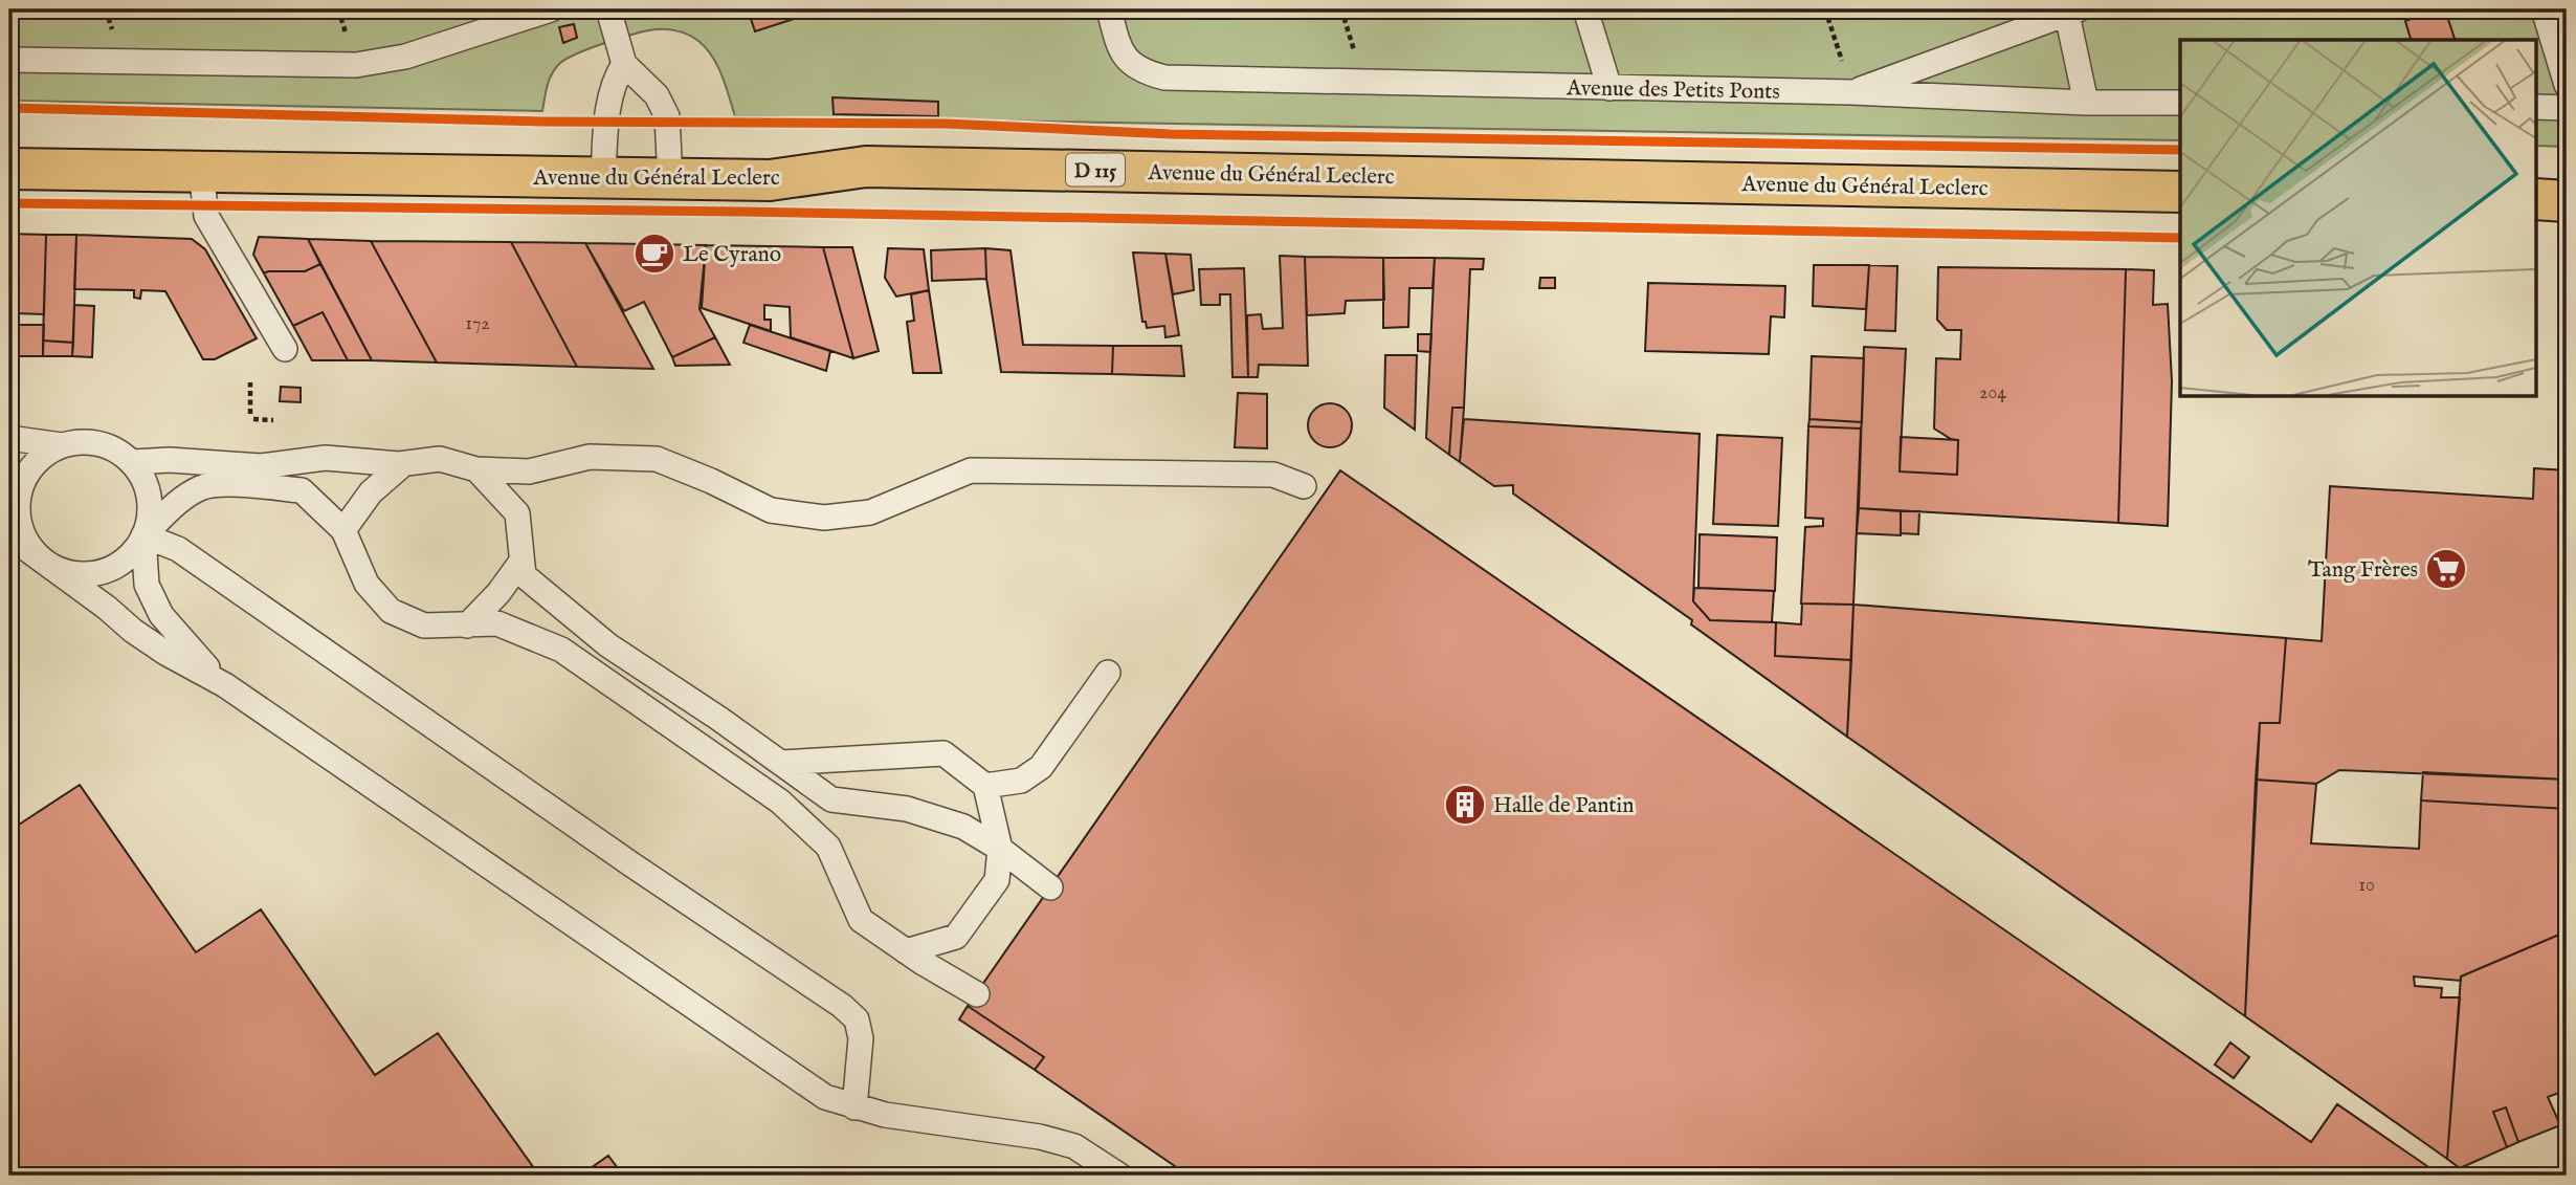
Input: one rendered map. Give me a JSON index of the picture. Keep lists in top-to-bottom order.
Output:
{
  "streets": {
    "main road": ["D 115", "Avenue du Général Leclerc"],
    "lane": ["Avenue des Petits Ponts"]
  },
  "places": {
    "cafe": ["Le Cyrano"],
    "supermarket": ["Tang Frères"],
    "building": ["Halle de Pantin"]
  },
  "house_numbers": ["172", "204", "10"]
}
